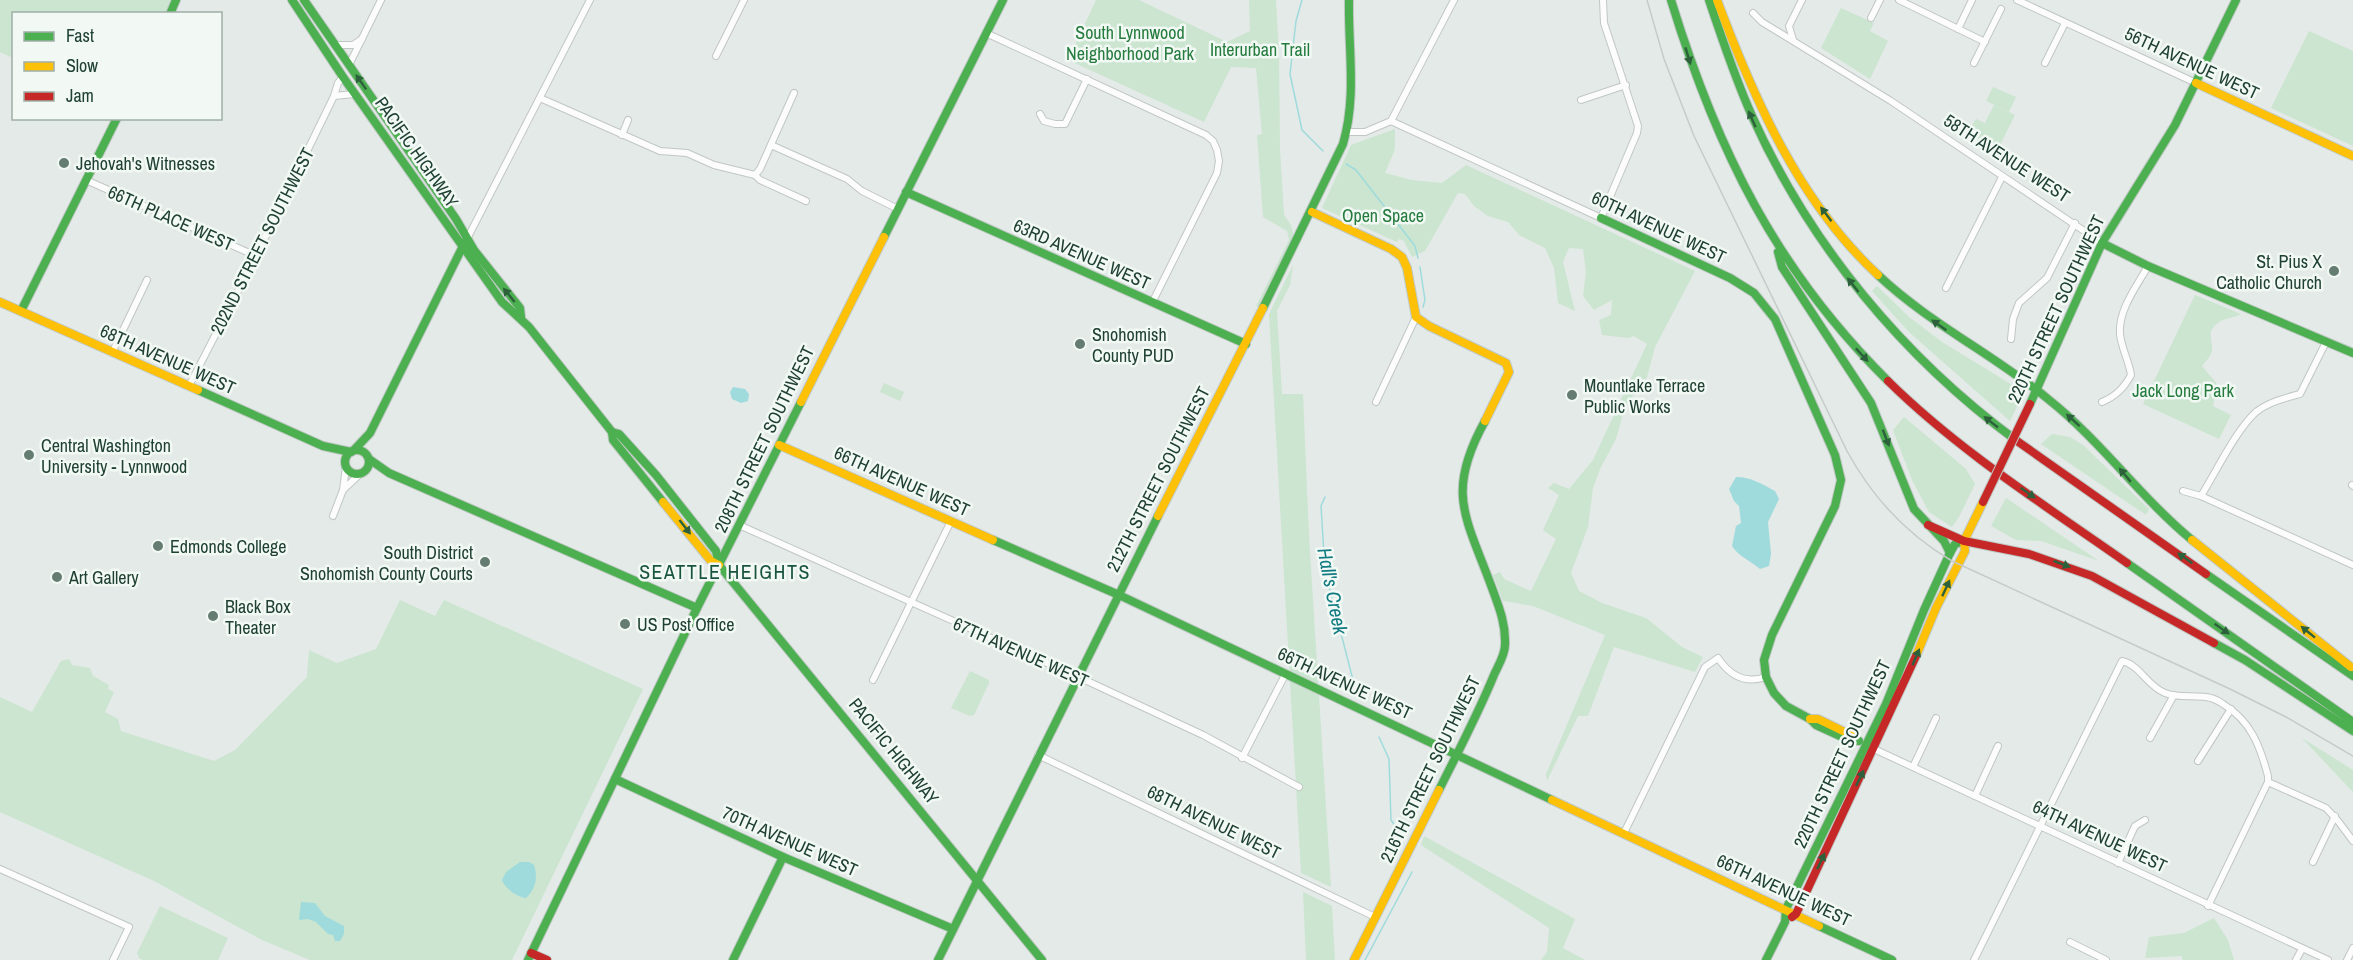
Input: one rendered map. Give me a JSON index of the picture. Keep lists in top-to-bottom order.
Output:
{
  "streets": {
    "main road": [
      "56TH AVENUE WEST",
      "PACIFIC HIGHWAY",
      "58TH AVENUE WEST",
      "60TH AVENUE WEST",
      "63RD AVENUE WEST",
      "220TH STREET SOUTHWEST",
      "68TH AVENUE WEST",
      "208TH STREET SOUTHWEST",
      "212TH STREET SOUTHWEST",
      "66TH AVENUE WEST",
      "216TH STREET SOUTHWEST",
      "64TH AVENUE WEST",
      "70TH AVENUE WEST"
    ],
    "street": ["66TH PLACE WEST", "202ND STREET SOUTHWEST", "67TH AVENUE WEST"]
  },
  "crossings": [
    ["56TH AVENUE WEST", "220TH STREET SOUTHWEST"],
    ["PACIFIC HIGHWAY", "202ND STREET SOUTHWEST"],
    ["PACIFIC HIGHWAY", "208TH STREET SOUTHWEST"],
    ["PACIFIC HIGHWAY", "212TH STREET SOUTHWEST"],
    ["58TH AVENUE WEST", "220TH STREET SOUTHWEST"],
    ["66TH PLACE WEST", "202ND STREET SOUTHWEST"],
    ["60TH AVENUE WEST", "64TH AVENUE WEST"],
    ["202ND STREET SOUTHWEST", "68TH AVENUE WEST"],
    ["63RD AVENUE WEST", "208TH STREET SOUTHWEST"],
    ["63RD AVENUE WEST", "212TH STREET SOUTHWEST"],
    ["220TH STREET SOUTHWEST", "66TH AVENUE WEST"],
    ["220TH STREET SOUTHWEST", "64TH AVENUE WEST"],
    ["68TH AVENUE WEST", "212TH STREET SOUTHWEST"],
    ["68TH AVENUE WEST", "216TH STREET SOUTHWEST"],
    ["208TH STREET SOUTHWEST", "66TH AVENUE WEST"],
    ["208TH STREET SOUTHWEST", "67TH AVENUE WEST"],
    ["208TH STREET SOUTHWEST", "70TH AVENUE WEST"],
    ["212TH STREET SOUTHWEST", "66TH AVENUE WEST"],
    ["212TH STREET SOUTHWEST", "67TH AVENUE WEST"],
    ["212TH STREET SOUTHWEST", "70TH AVENUE WEST"],
    ["66TH AVENUE WEST", "216TH STREET SOUTHWEST"]
  ],
  "districts": ["SEATTLE HEIGHTS"],
  "water": ["Hall's Creek"],
  "parks": [
    "South Lynnwood Neighborhood Park",
    "Interurban Trail",
    "Open Space",
    "Jack Long Park"
  ],
  "places": [
    "Jehovah's Witnesses",
    "St. Pius X Catholic Church",
    "Snohomish County PUD",
    "Mountlake Terrace Public Works",
    "Central Washington University - Lynnwood",
    "Edmonds College",
    "South District Snohomish County Courts",
    "Art Gallery",
    "Black Box Theater",
    "US Post Office"
  ],
  "legend": ["Fast", "Slow", "Jam"]
}
